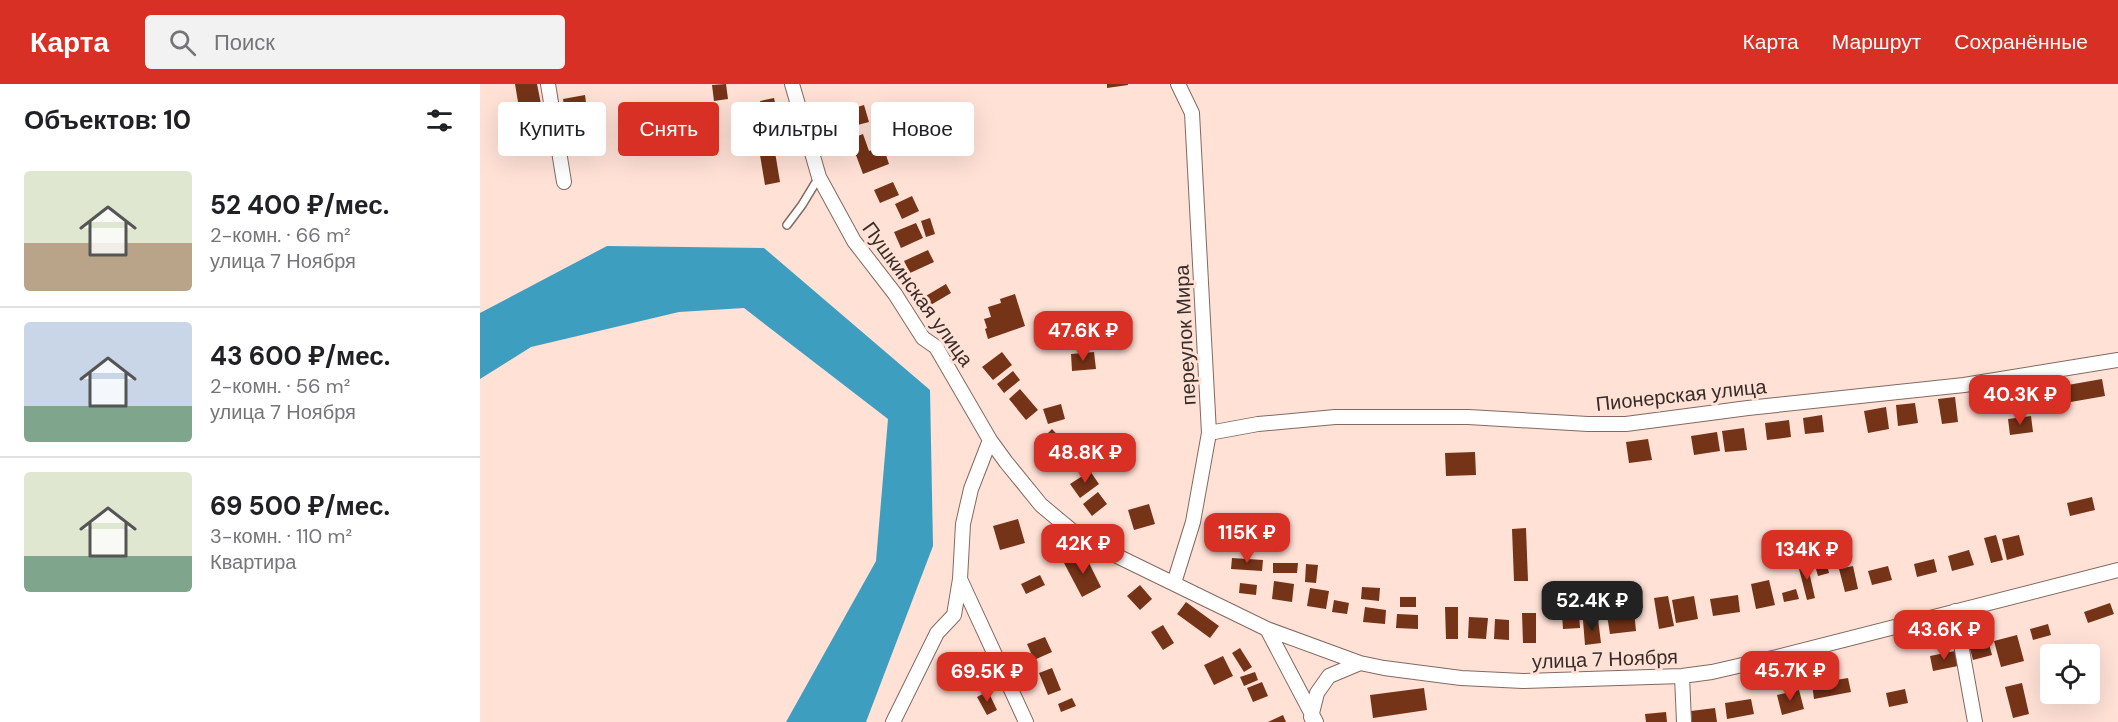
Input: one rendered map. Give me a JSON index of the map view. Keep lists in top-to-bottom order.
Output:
{
  "streets": {
    "street": [
      "Пушкинская улица",
      "переулок Мира",
      "Пионерская улица",
      "улица 7 Ноября"
    ]
  },
  "crossings": [
    ["Пушкинская улица", "переулок Мира"],
    ["Пушкинская улица", "улица 7 Ноября"],
    ["переулок Мира", "Пионерская улица"]
  ],
  "page": {
    "header": "Карта",
    "search": "Поиск",
    "nav": ["Карта", "Маршрут", "Сохранённые"],
    "heading": "Объектов: 10",
    "chip": [
      "Купить",
      "Снять",
      "Фильтры",
      "Новое"
    ],
    "list": [
      {
        "name": "52 400 ₽/мес.",
        "note": "2-комн. · 66 m² · улица 7 Ноября"
      },
      {
        "name": "43 600 ₽/мес.",
        "note": "2-комн. · 56 m² · улица 7 Ноября"
      },
      {
        "name": "69 500 ₽/мес.",
        "note": "3-комн. · 110 m² · Квартира"
      }
    ],
    "price": [
      "47.6K ₽",
      "40.3K ₽",
      "48.8K ₽",
      "115K ₽",
      "42K ₽",
      "134K ₽",
      "52.4K ₽",
      "43.6K ₽",
      "45.7K ₽",
      "69.5K ₽"
    ]
  }
}
